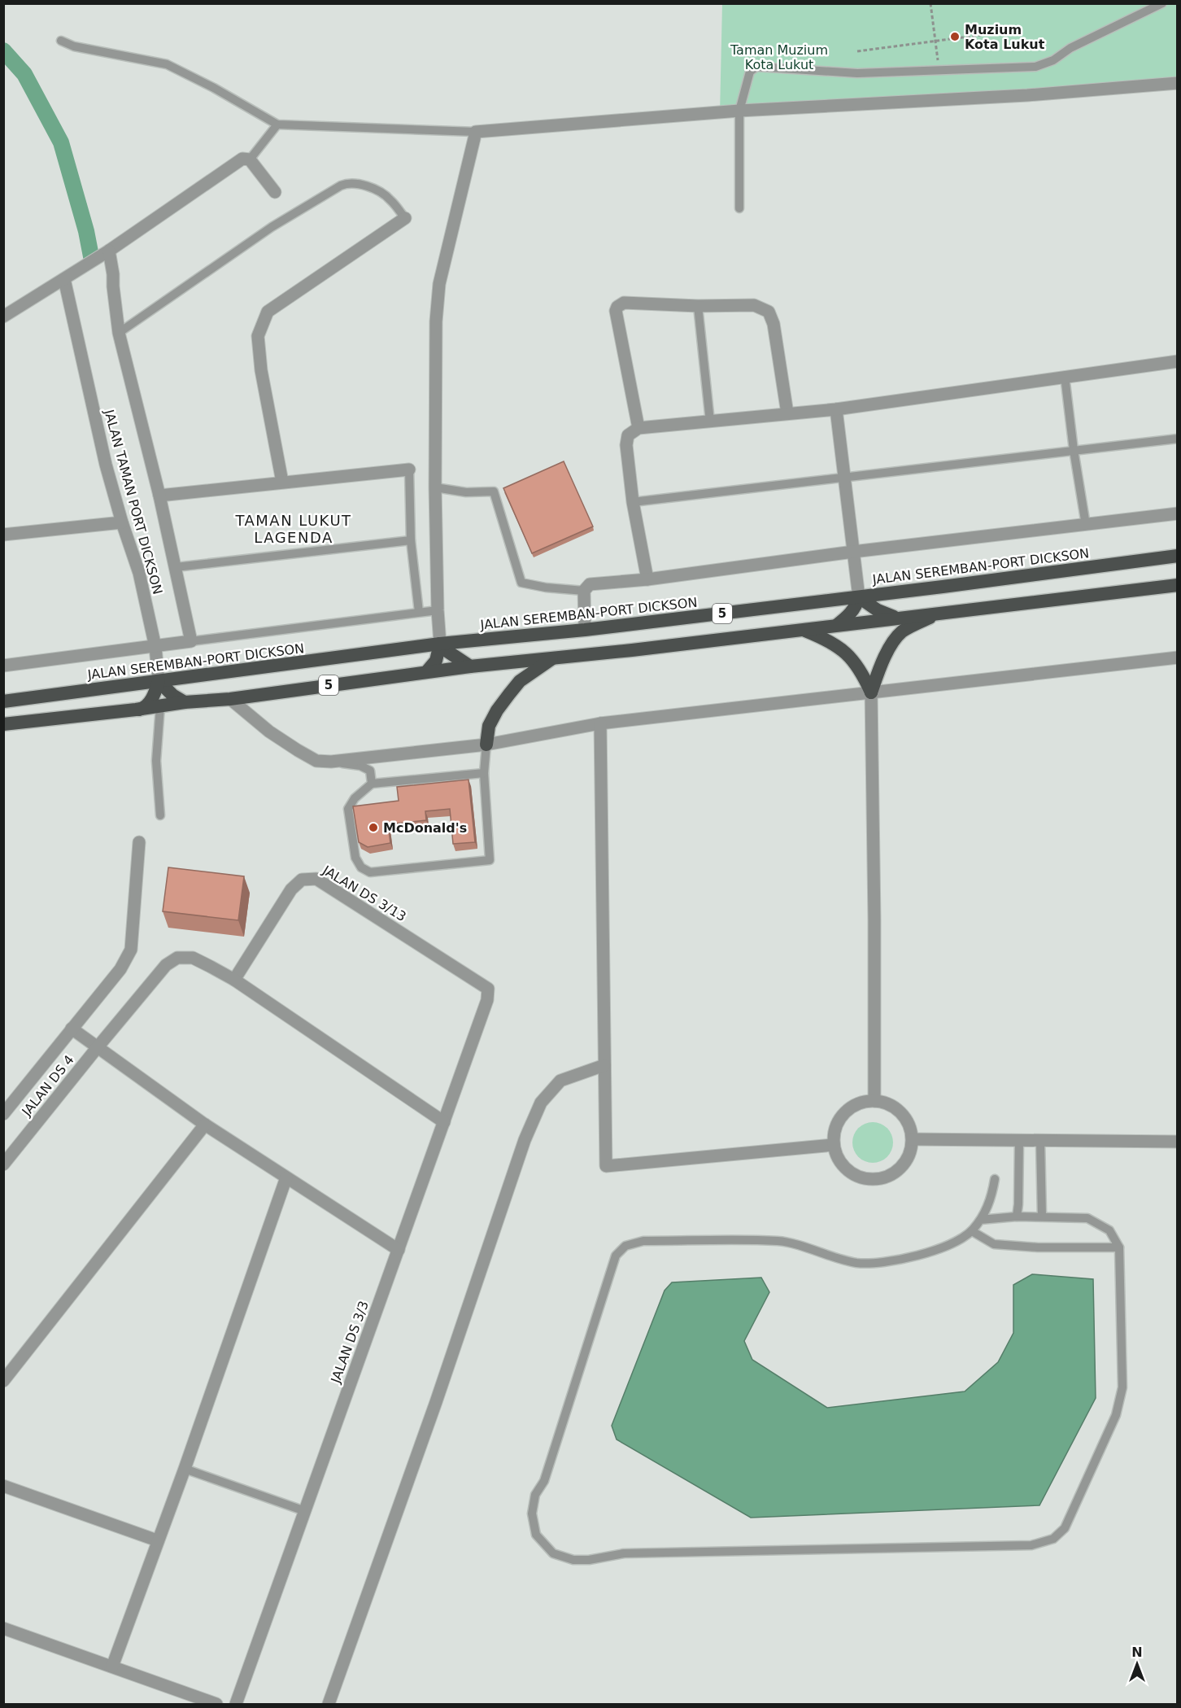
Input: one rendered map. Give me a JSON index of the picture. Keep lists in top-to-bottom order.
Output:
{
  "streets": {
    "highway": ["JALAN SEREMBAN-PORT DICKSON", "5"],
    "street": [
      "JALAN TAMAN PORT DICKSON",
      "JALAN DS 3/13",
      "JALAN DS 4",
      "JALAN DS 3/3"
    ]
  },
  "crossings": [
    ["JALAN TAMAN PORT DICKSON", "JALAN SEREMBAN-PORT DICKSON"],
    ["JALAN DS 3/13", "JALAN DS 4"],
    ["JALAN DS 3/13", "JALAN DS 3/3"],
    ["JALAN DS 4", "JALAN DS 3/3"]
  ],
  "districts": ["TAMAN LUKUT LAGENDA"],
  "parks": ["Taman Muzium Kota Lukut"],
  "places": ["Muzium Kota Lukut", "McDonald's"],
  "north": "top"
}
